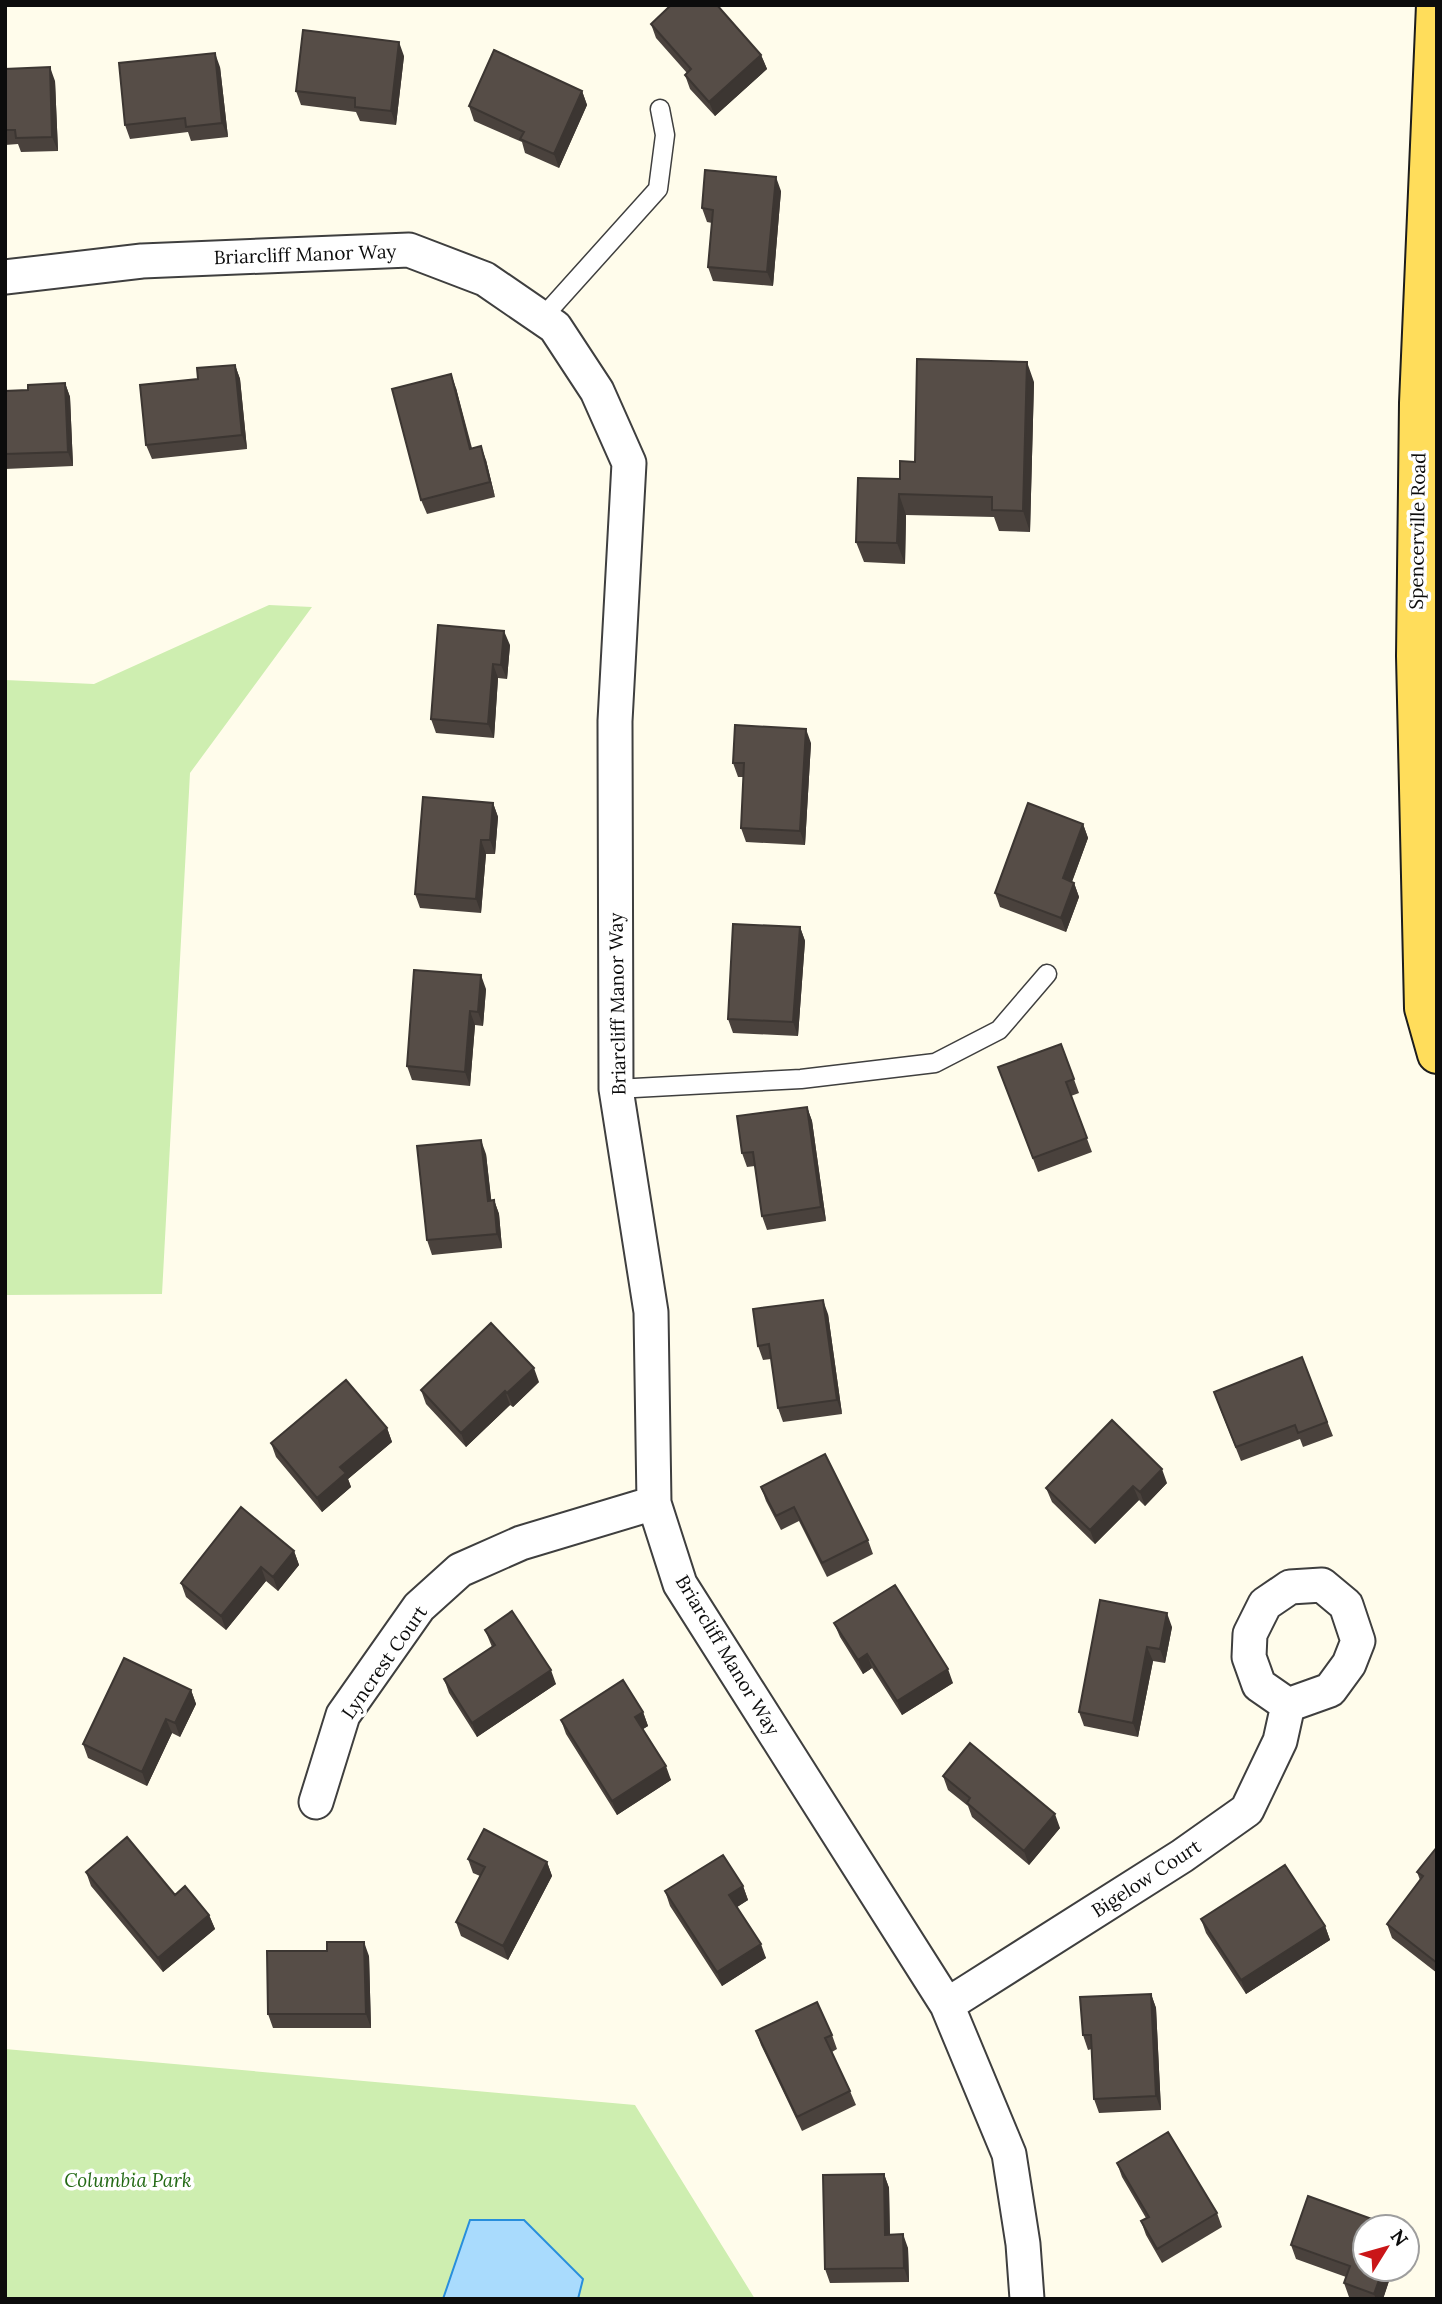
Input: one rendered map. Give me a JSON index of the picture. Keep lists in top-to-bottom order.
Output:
{
  "streets": {
    "main road": ["Spencerville Road"],
    "street": ["Briarcliff Manor Way", "Lyncrest Court", "Bigelow Court"]
  },
  "crossings": [
    ["Briarcliff Manor Way", "Lyncrest Court"],
    ["Briarcliff Manor Way", "Bigelow Court"]
  ],
  "parks": ["Columbia Park"],
  "north": "top right"
}
